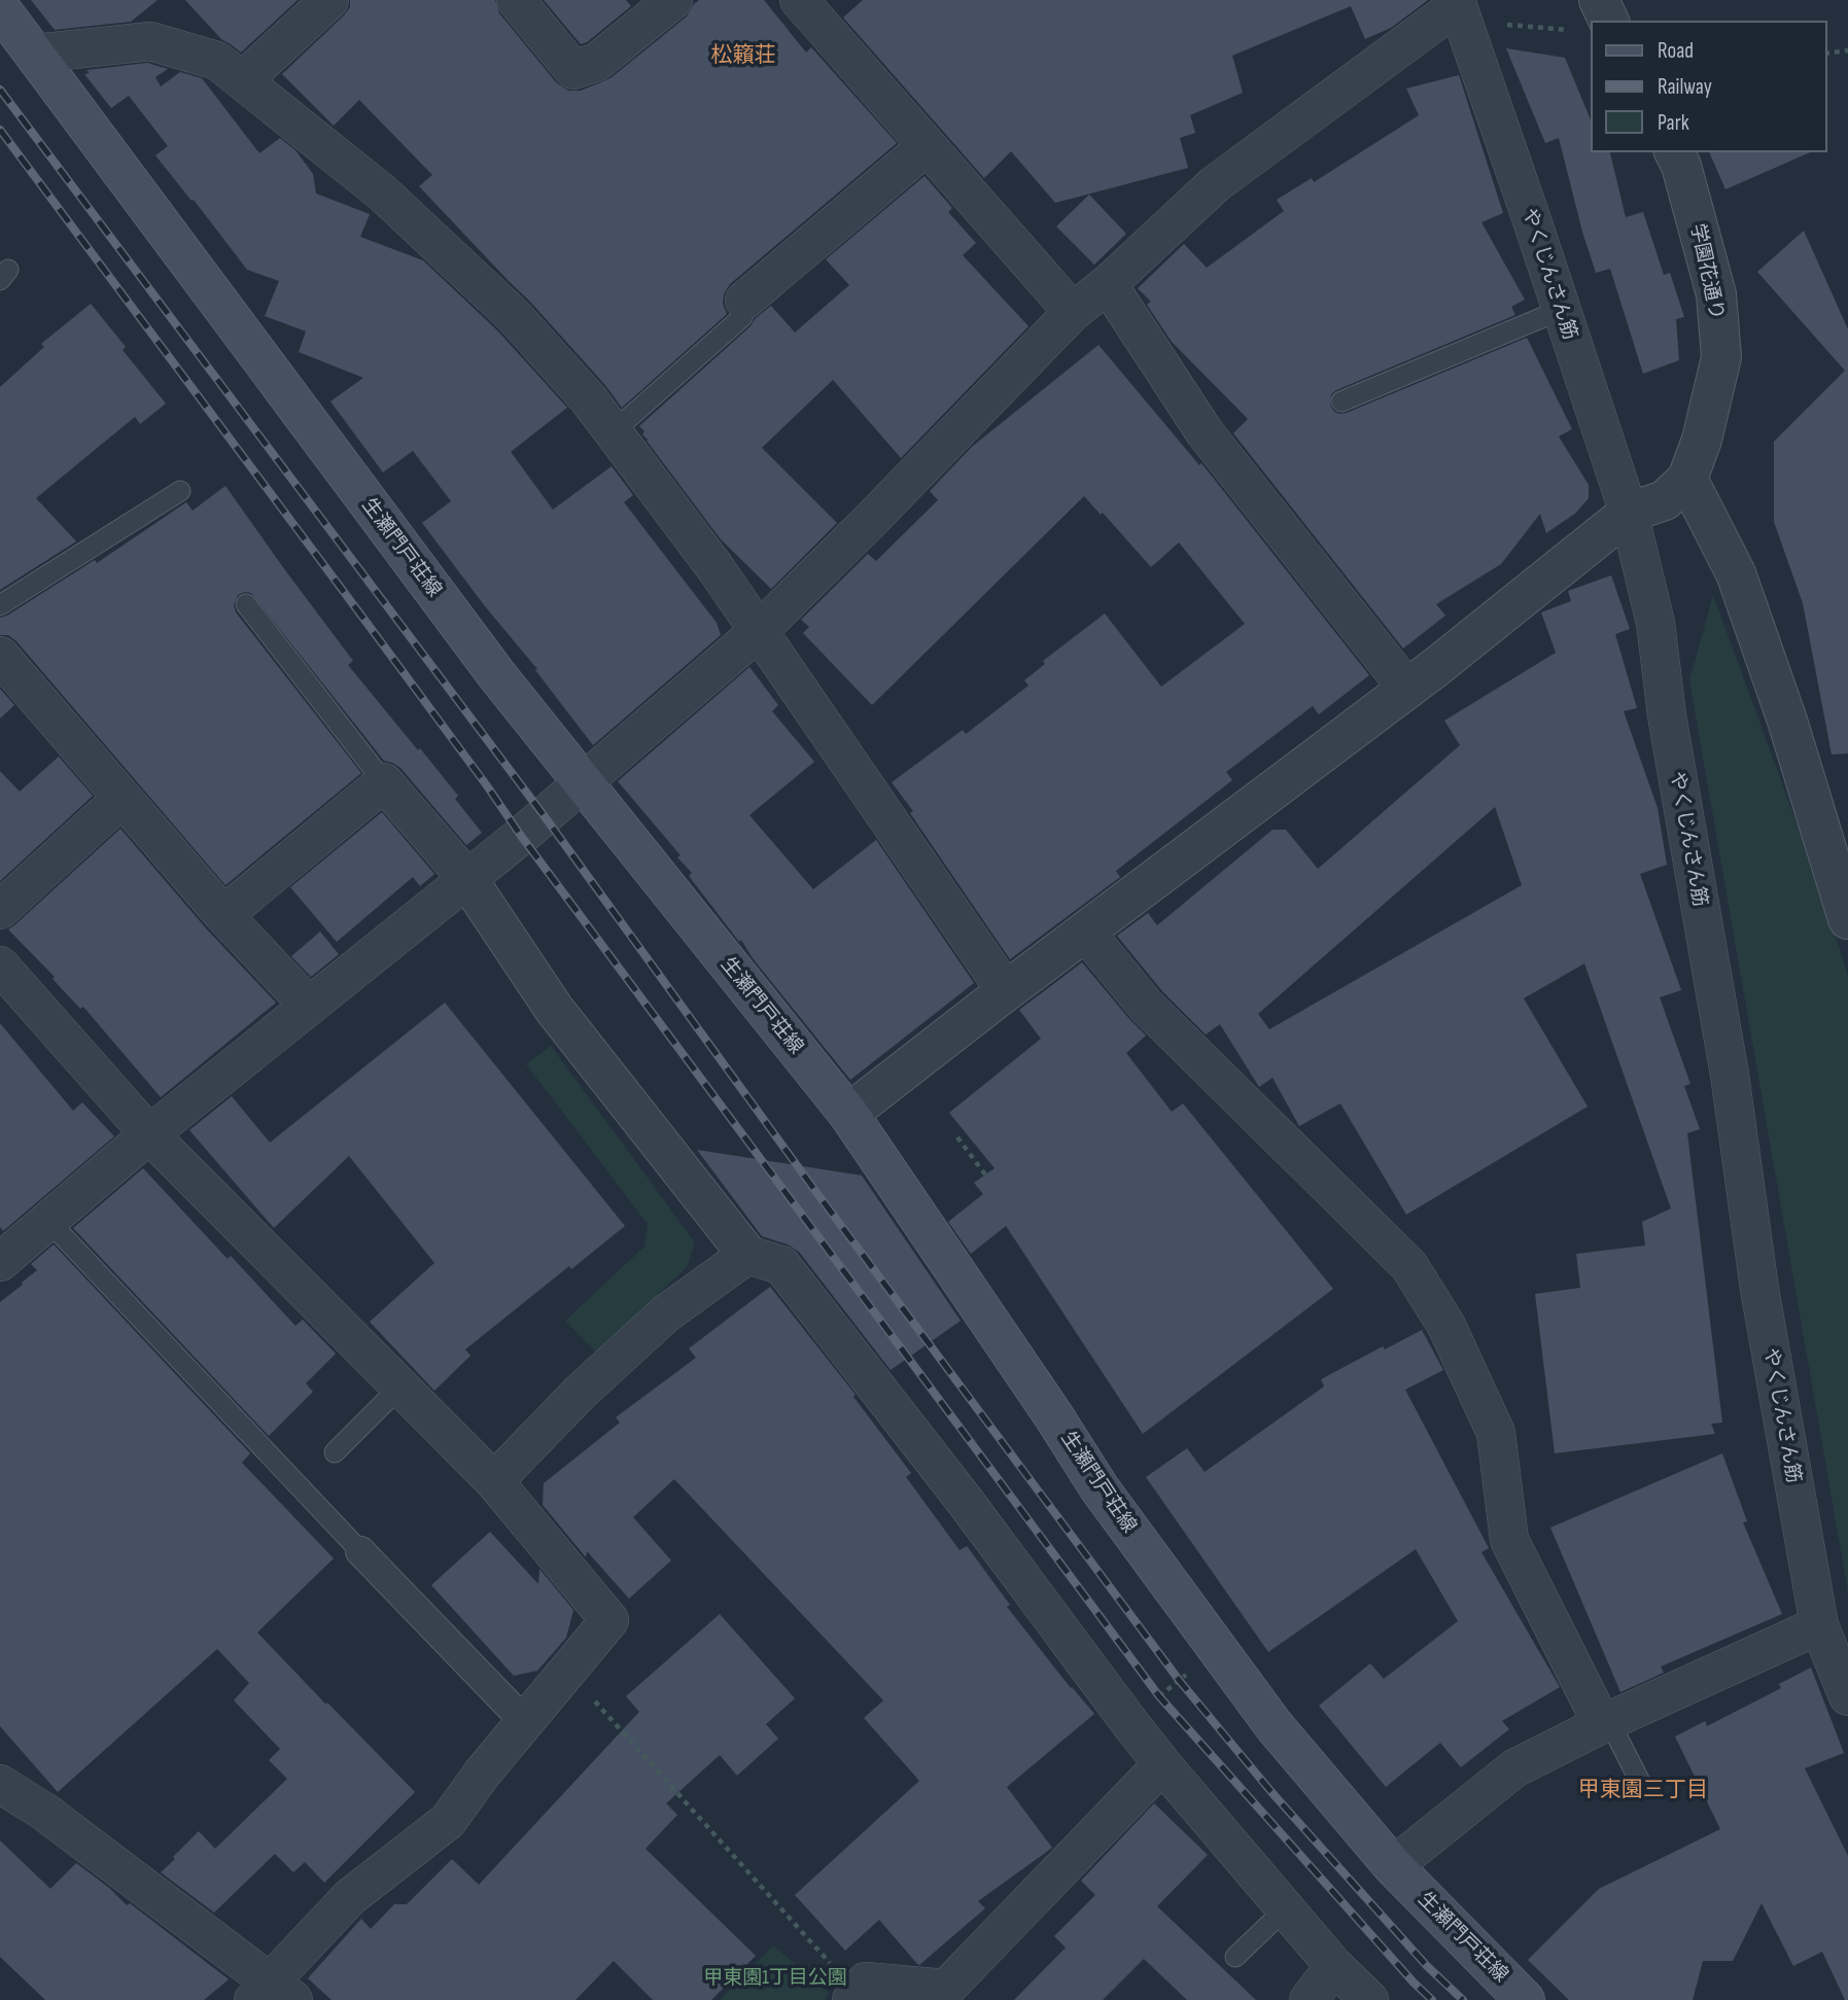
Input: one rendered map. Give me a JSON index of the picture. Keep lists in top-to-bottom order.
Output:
{
  "streets": {
    "main road": ["生瀬門戸荘線"],
    "street": ["学園花通り", "やくじんさん筋"]
  },
  "districts": ["松籟荘", "甲東園三丁目"],
  "parks": ["甲東園1丁目公園"],
  "legend": ["Road", "Railway", "Park"]
}
